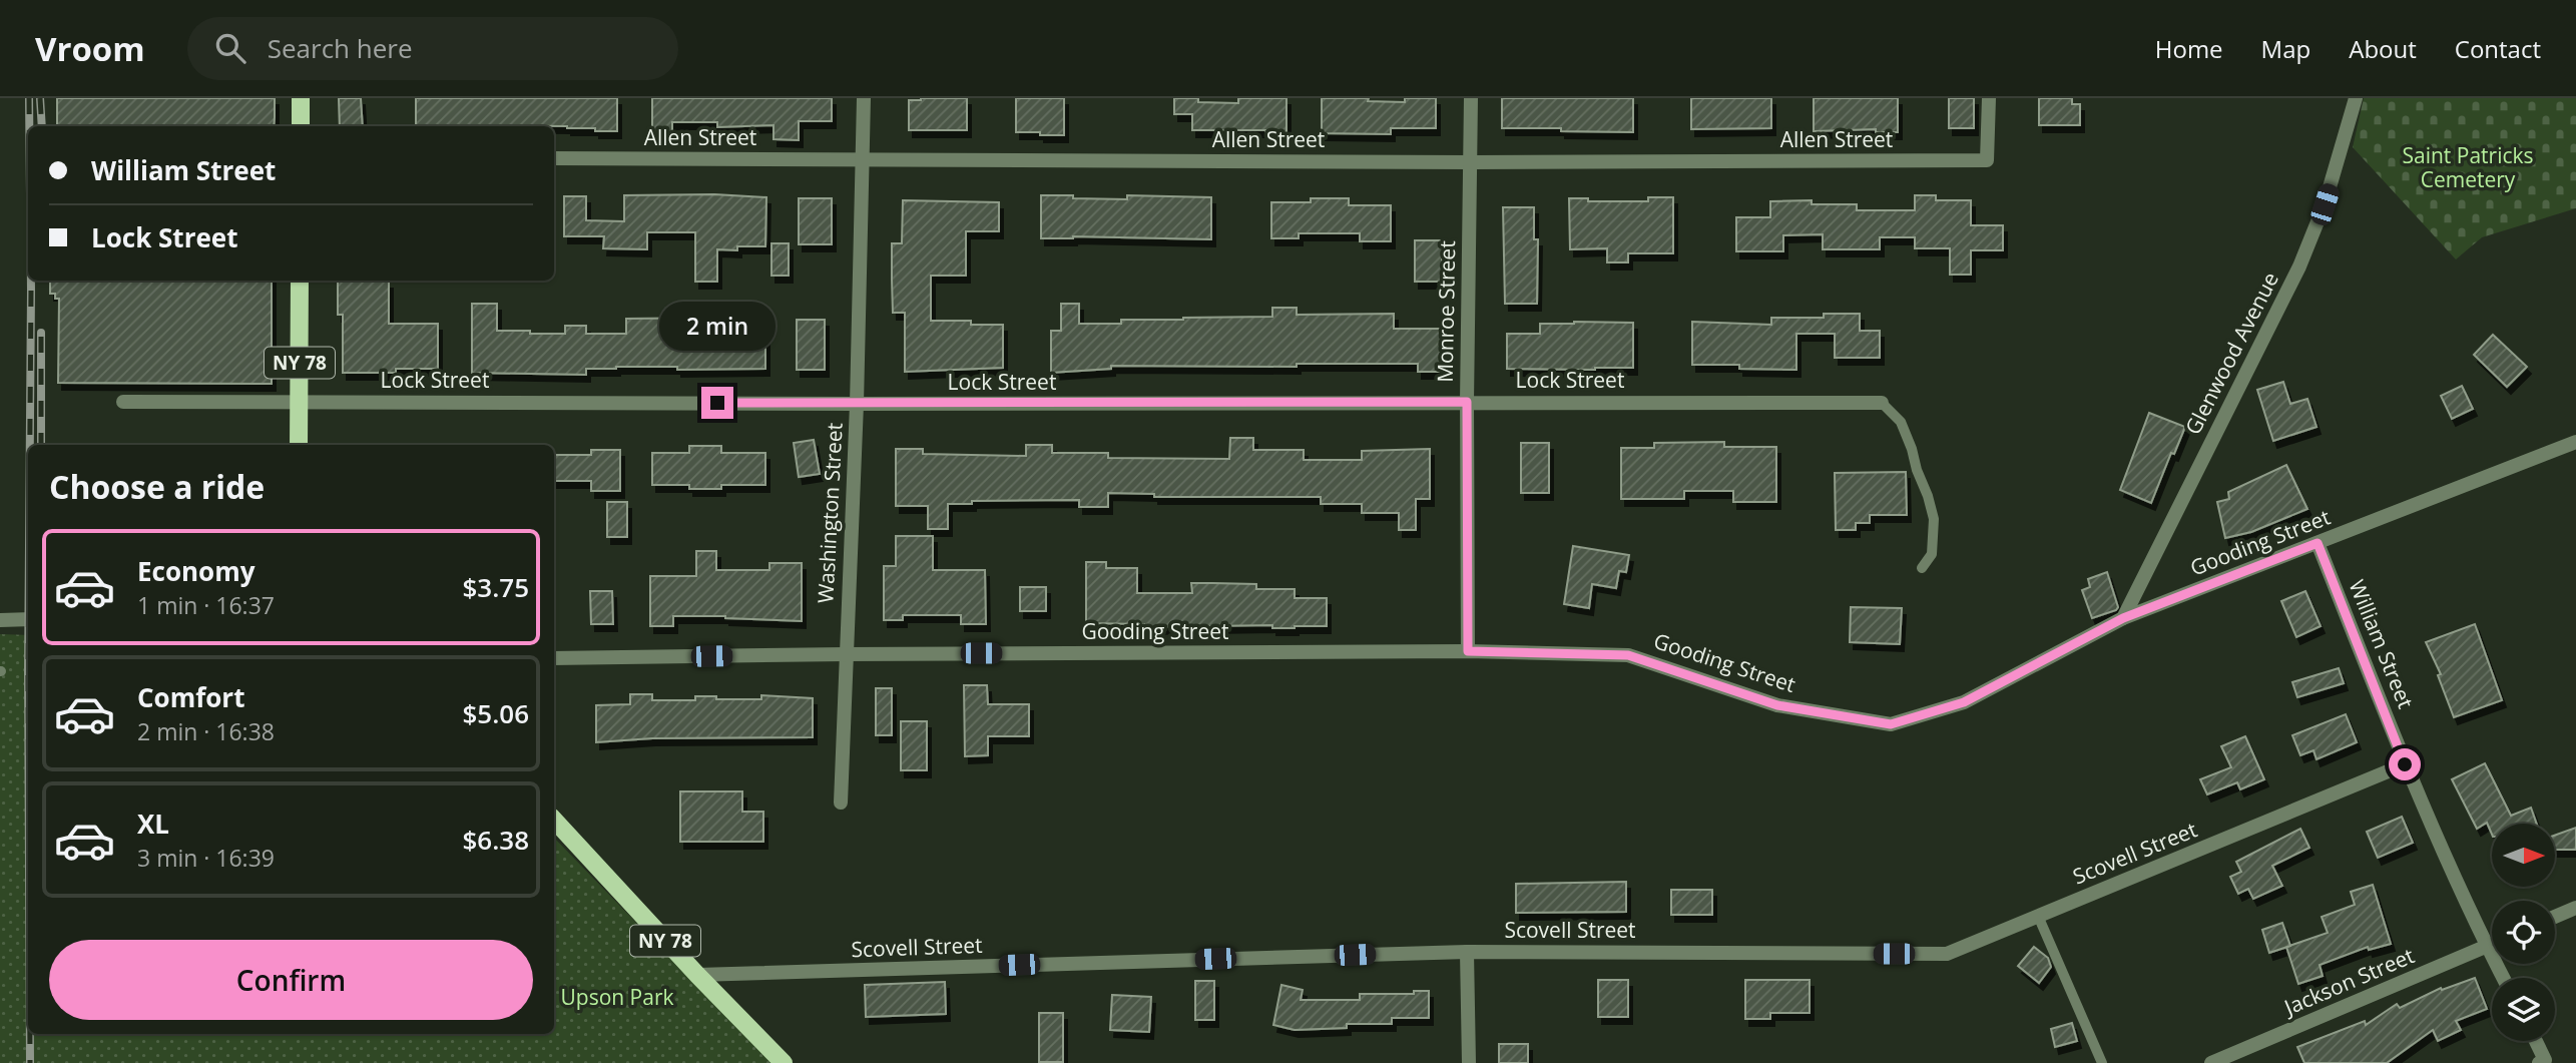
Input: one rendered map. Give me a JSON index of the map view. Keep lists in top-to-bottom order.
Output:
{
  "streets": {
    "main road": ["NY 78"],
    "street": [
      "Allen Street",
      "Monroe Street",
      "Glenwood Avenue",
      "Lock Street",
      "Washington Street",
      "Gooding Street",
      "William Street",
      "Scovell Street",
      "Jackson Street"
    ]
  },
  "crossings": [
    ["Allen Street", "Monroe Street"],
    ["Allen Street", "Washington Street"],
    ["Monroe Street", "Lock Street"],
    ["Monroe Street", "Gooding Street"],
    ["Glenwood Avenue", "Gooding Street"],
    ["NY 78", "Lock Street"],
    ["NY 78", "Scovell Street"],
    ["Lock Street", "Washington Street"],
    ["Washington Street", "Gooding Street"],
    ["Gooding Street", "William Street"],
    ["William Street", "Scovell Street"],
    ["William Street", "Jackson Street"]
  ],
  "parks": ["Saint Patricks Cemetery", "Upson Park"],
  "north": "right",
  "page": {
    "header": "Vroom",
    "search": "Search here",
    "nav": [
      "Home",
      "Map",
      "About",
      "Contact"
    ],
    "banner": ["William Street", "Lock Street"],
    "bubble": "2 min",
    "heading": "Choose a ride",
    "list": [
      {
        "name": "Economy",
        "note": "1 min · 16:37",
        "value": "$3.75"
      },
      {
        "name": "Comfort",
        "note": "2 min · 16:38",
        "value": "$5.06"
      },
      {
        "name": "XL",
        "note": "3 min · 16:39",
        "value": "$6.38"
      }
    ],
    "buttons": "Confirm"
  }
}
